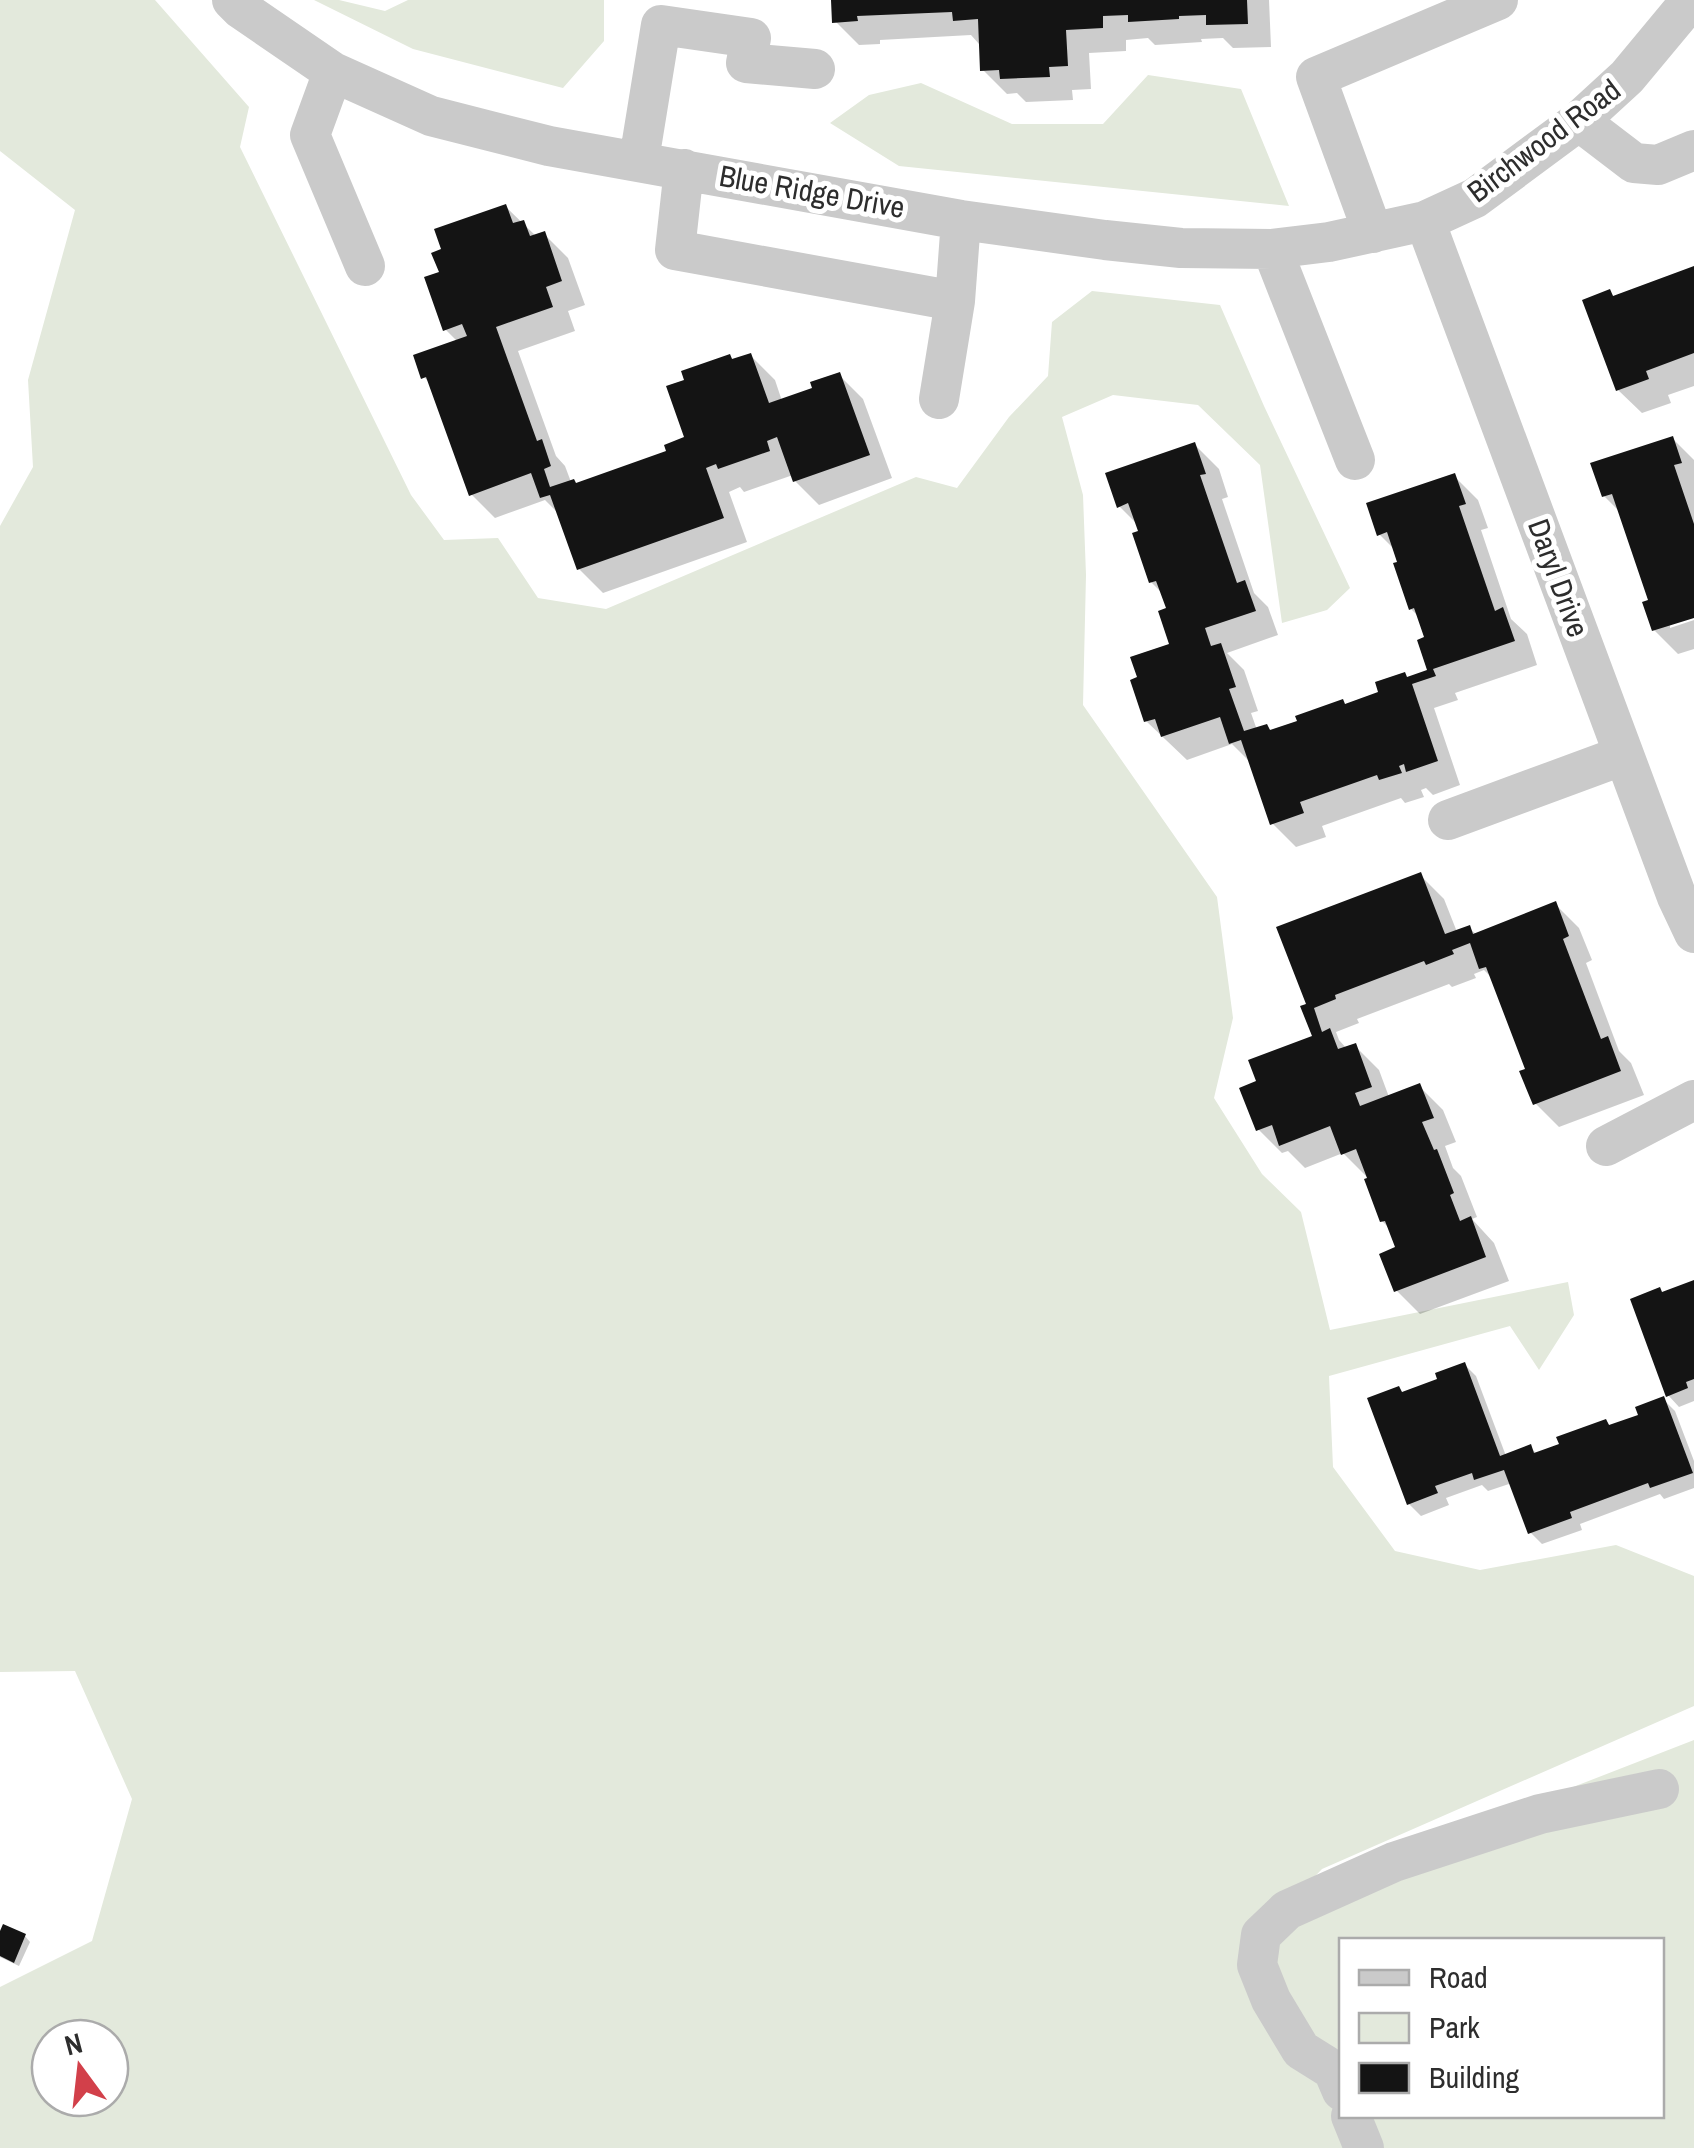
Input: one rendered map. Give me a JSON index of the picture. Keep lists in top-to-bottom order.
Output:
{
  "streets": {
    "street": ["Birchwood Road", "Blue Ridge Drive", "Daryl Drive"]
  },
  "crossings": [
    ["Birchwood Road", "Blue Ridge Drive"],
    ["Birchwood Road", "Daryl Drive"],
    ["Blue Ridge Drive", "Daryl Drive"]
  ],
  "legend": ["Road", "Park", "Building"],
  "north": "top"
}
